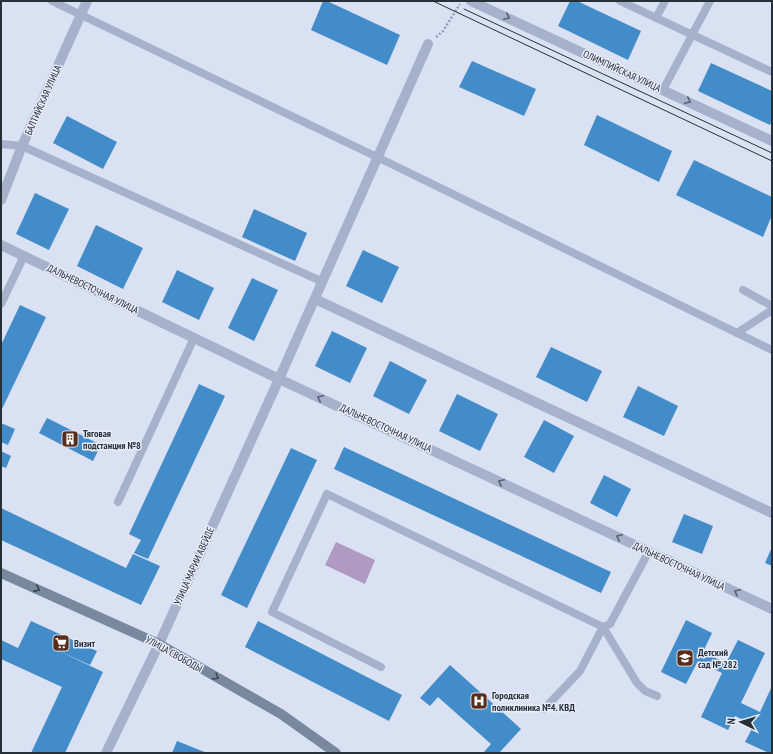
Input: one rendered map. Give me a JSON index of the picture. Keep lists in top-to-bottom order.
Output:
{
  "streets": {
    "street": [
      "ОЛИМПИЙСКАЯ УЛИЦА",
      "БАЛТИЙСКАЯ УЛИЦА",
      "ДАЛЬНЕВОСТОЧНАЯ УЛИЦА",
      "УЛИЦА МАРИИ АВЕЙДЕ",
      "УЛИЦА СВОБОДЫ"
    ]
  },
  "crossings": [
    ["ДАЛЬНЕВОСТОЧНАЯ УЛИЦА", "УЛИЦА МАРИИ АВЕЙДЕ"],
    ["УЛИЦА МАРИИ АВЕЙДЕ", "УЛИЦА СВОБОДЫ"]
  ],
  "one_way": ["ОЛИМПИЙСКАЯ УЛИЦА", "УЛИЦА СВОБОДЫ"],
  "places": {
    "building": ["Тяговая подстанция №8"],
    "supermarket": ["Визит"],
    "school or university": ["Детский сад № 282"],
    "hospital": ["Городская поликлиника №4. КВД"]
  },
  "north": "left"
}
